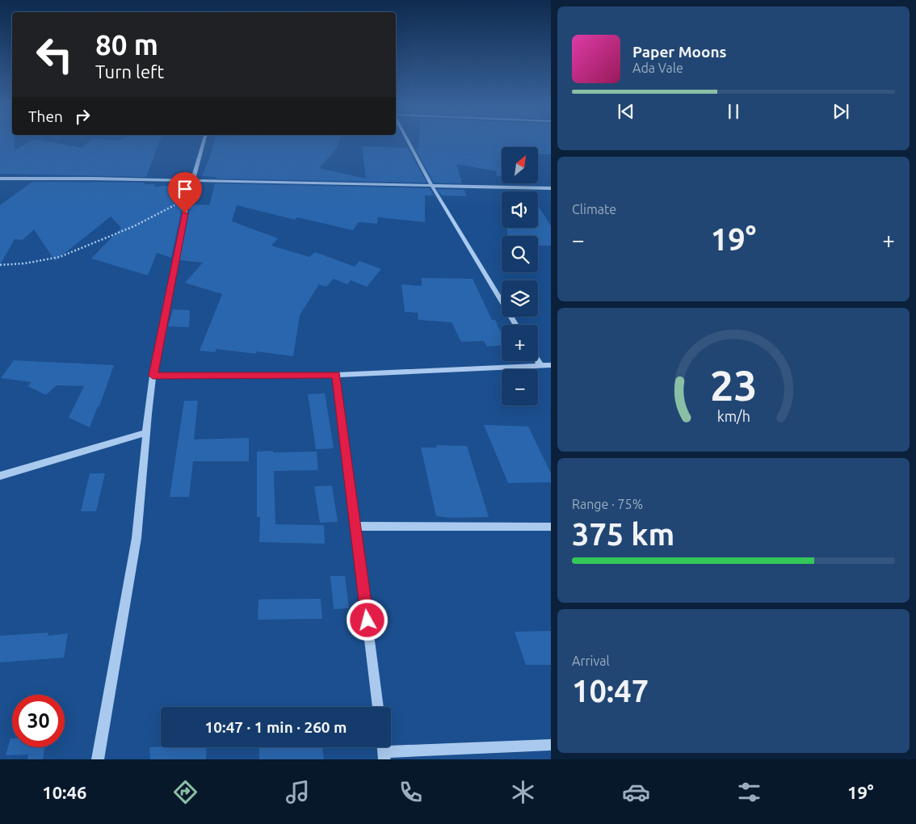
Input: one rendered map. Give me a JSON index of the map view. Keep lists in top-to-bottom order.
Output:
{
  "north": "top right",
  "page": {
    "turn": ["80 m", "Turn left"],
    "song": ["Paper Moons", "Ada Vale"],
    "then": "Then",
    "map_buttons": ["+", "−"],
    "tile": [
      "Climate",
      ["Range · 75%", "375 km"],
      ["Arrival", "10:47"]
    ],
    "heat": ["−", "19°", "+"],
    "limit": "30",
    "trip": "10:47 · 1 min · 260 m",
    "tabs": ["10:46", "19°"],
    "gauge": ["23", "km/h"]
  }
}
